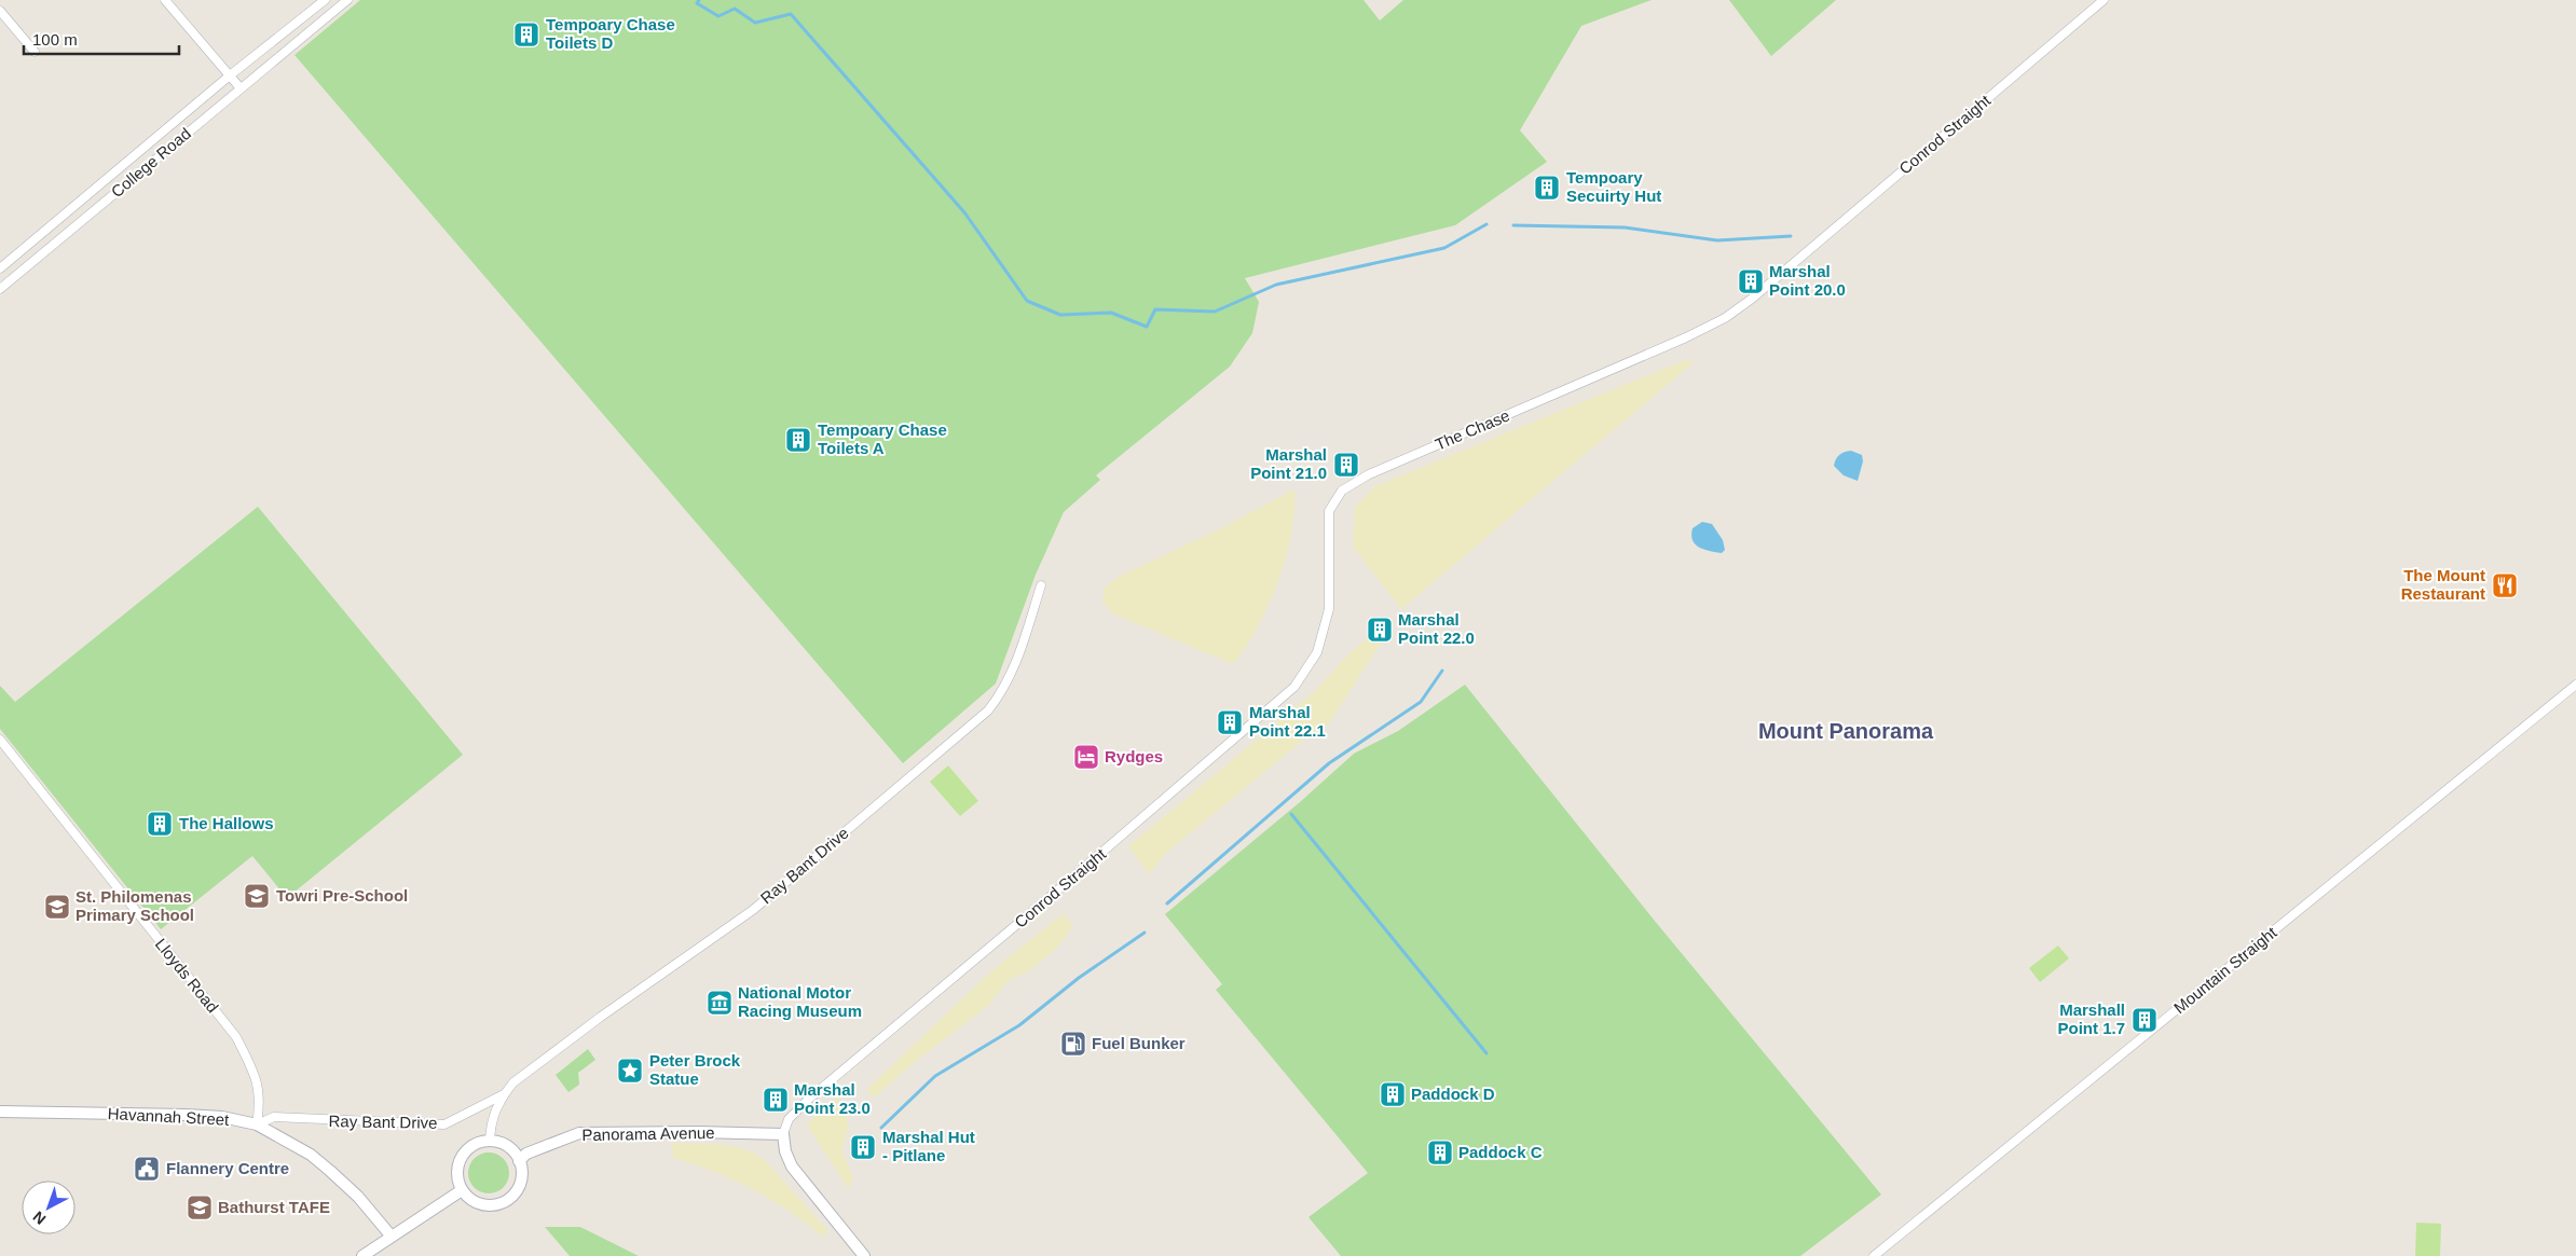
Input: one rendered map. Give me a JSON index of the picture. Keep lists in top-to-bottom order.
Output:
{
  "streets": {
    "street": [
      "Conrod Straight",
      "College Road",
      "The Chase",
      "Ray Bant Drive",
      "Mountain Straight",
      "Lloyds Road",
      "Havannah Street",
      "Panorama Avenue"
    ]
  },
  "crossings": [
    ["Conrod Straight", "The Chase"],
    ["Conrod Straight", "Panorama Avenue"],
    ["Ray Bant Drive", "Lloyds Road"],
    ["Ray Bant Drive", "Havannah Street"],
    ["Ray Bant Drive", "Panorama Avenue"],
    ["Lloyds Road", "Havannah Street"]
  ],
  "districts": ["Mount Panorama"],
  "places": {
    "building": [
      "Tempoary Chase Toilets D",
      "Tempoary Secuirty Hut",
      "Marshal Point 20.0",
      "Tempoary Chase Toilets A",
      "Marshal Point 21.0",
      "Marshal Point 22.0",
      "Marshal Point 22.1",
      "The Hallows",
      "Marshall Point 1.7",
      "Paddock D",
      "Marshal Point 23.0",
      "Marshal Hut - Pitlane",
      "Paddock C"
    ],
    "restaurant": ["The Mount Restaurant"],
    "hotel": ["Rydges"],
    "school or university": ["Towri Pre-School", "St. Philomenas Primary School", "Bathurst TAFE"],
    "museum": ["National Motor Racing Museum"],
    "fuel station": ["Fuel Bunker"],
    "place": ["Peter Brock Statue"],
    "public building": ["Flannery Centre"]
  },
  "scale_bar": "100 m",
  "north": "bottom left"
}
